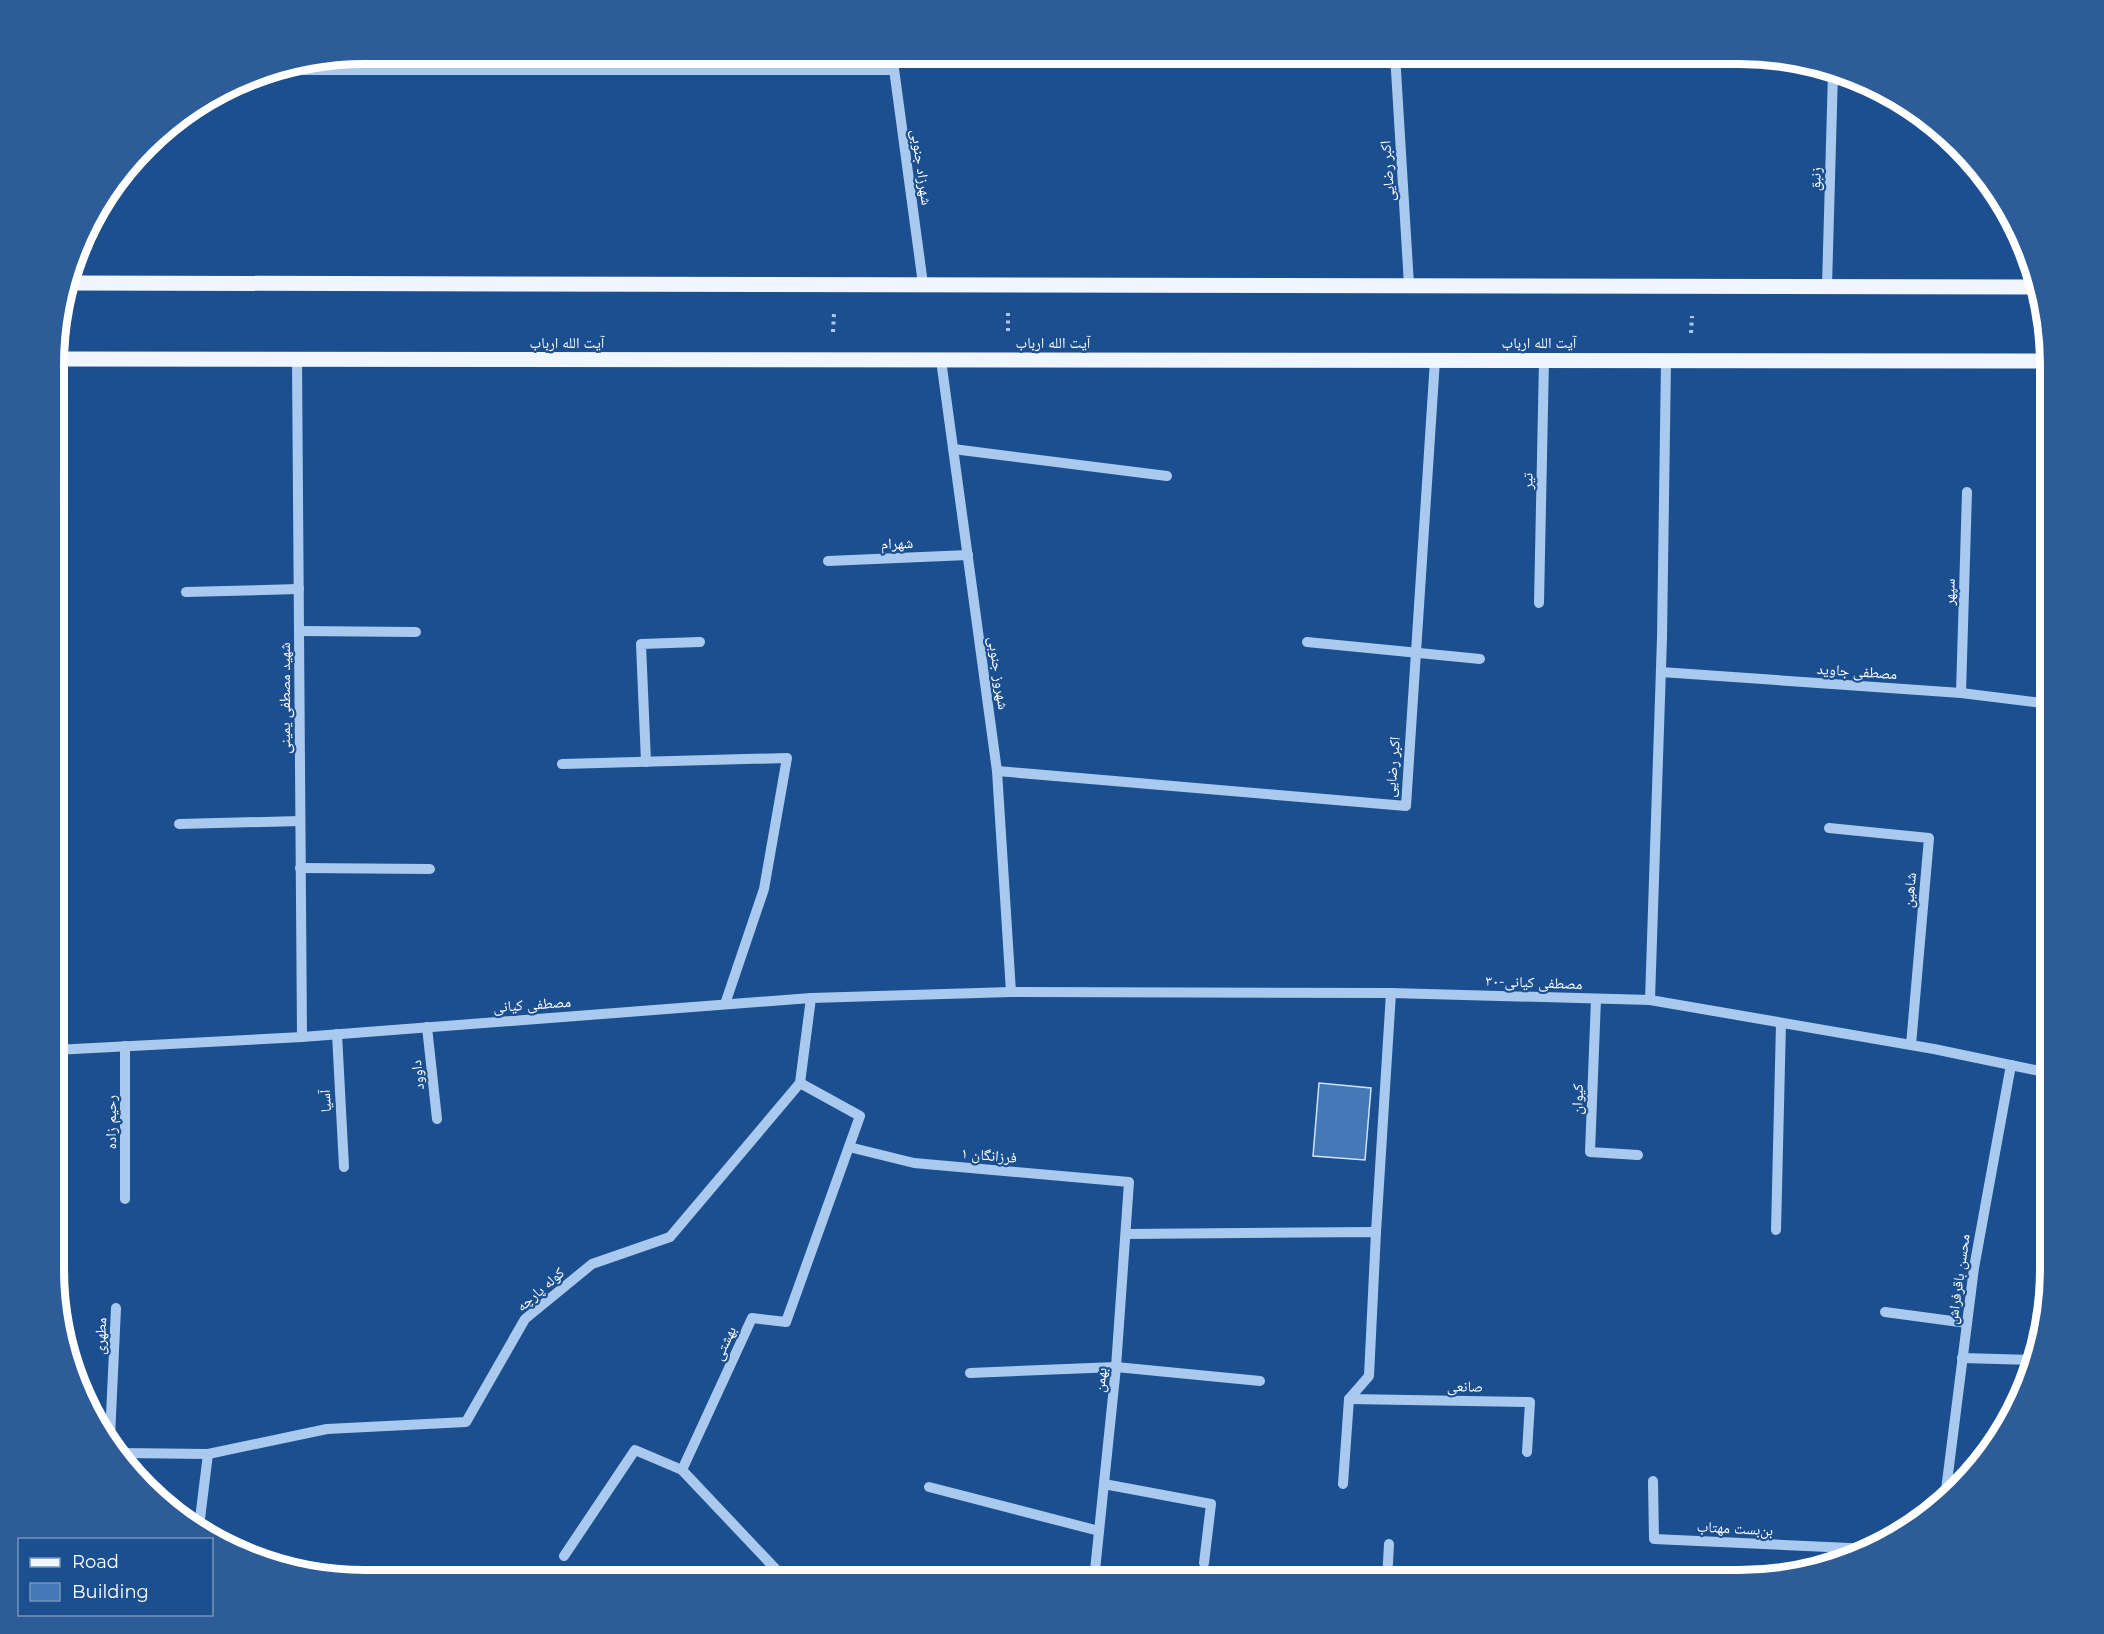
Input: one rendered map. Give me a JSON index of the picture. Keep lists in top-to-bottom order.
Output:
{
  "streets": {
    "main road": ["آیت الله ارباب"],
    "street": [
      "شهرزاد جنوبی",
      "اکبر رضایی",
      "زنبق",
      "تیر",
      "شهرام",
      "سپهر",
      "مصطفی جاوید",
      "شهروز جنوبی",
      "شهید مصطفی یمینی",
      "شاهین",
      "۳۰-مصطفی کیانی",
      "مصطفی کیانی",
      "داوود",
      "کیوان",
      "آسیا",
      "رحیم زاده",
      "فرزانگان ۱",
      "محسن باقرفراش",
      "کوله پارچه",
      "مطهری",
      "بهشتی",
      "بهمن",
      "صانعی",
      "بن‌بست مهتاب"
    ]
  },
  "crossings": [
    ["اکبر رضایی", "آیت الله ارباب"],
    ["اکبر رضایی", "شهروز جنوبی"],
    ["آیت الله ارباب", "تیر"],
    ["آیت الله ارباب", "شهروز جنوبی"],
    ["آیت الله ارباب", "شهید مصطفی یمینی"],
    ["شهرام", "شهروز جنوبی"],
    ["سپهر", "مصطفی جاوید"],
    ["شهروز جنوبی", "۳۰-مصطفی کیانی"],
    ["شهروز جنوبی", "مصطفی کیانی"],
    ["شهید مصطفی یمینی", "مصطفی کیانی"],
    ["شاهین", "۳۰-مصطفی کیانی"],
    ["۳۰-مصطفی کیانی", "مصطفی کیانی"],
    ["۳۰-مصطفی کیانی", "کیوان"],
    ["۳۰-مصطفی کیانی", "محسن باقرفراش"],
    ["مصطفی کیانی", "داوود"],
    ["مصطفی کیانی", "آسیا"],
    ["مصطفی کیانی", "رحیم زاده"],
    ["فرزانگان ۱", "بهشتی"],
    ["فرزانگان ۱", "بهمن"],
    ["کوله پارچه", "بهشتی"]
  ],
  "legend": ["Road", "Building"]
}
